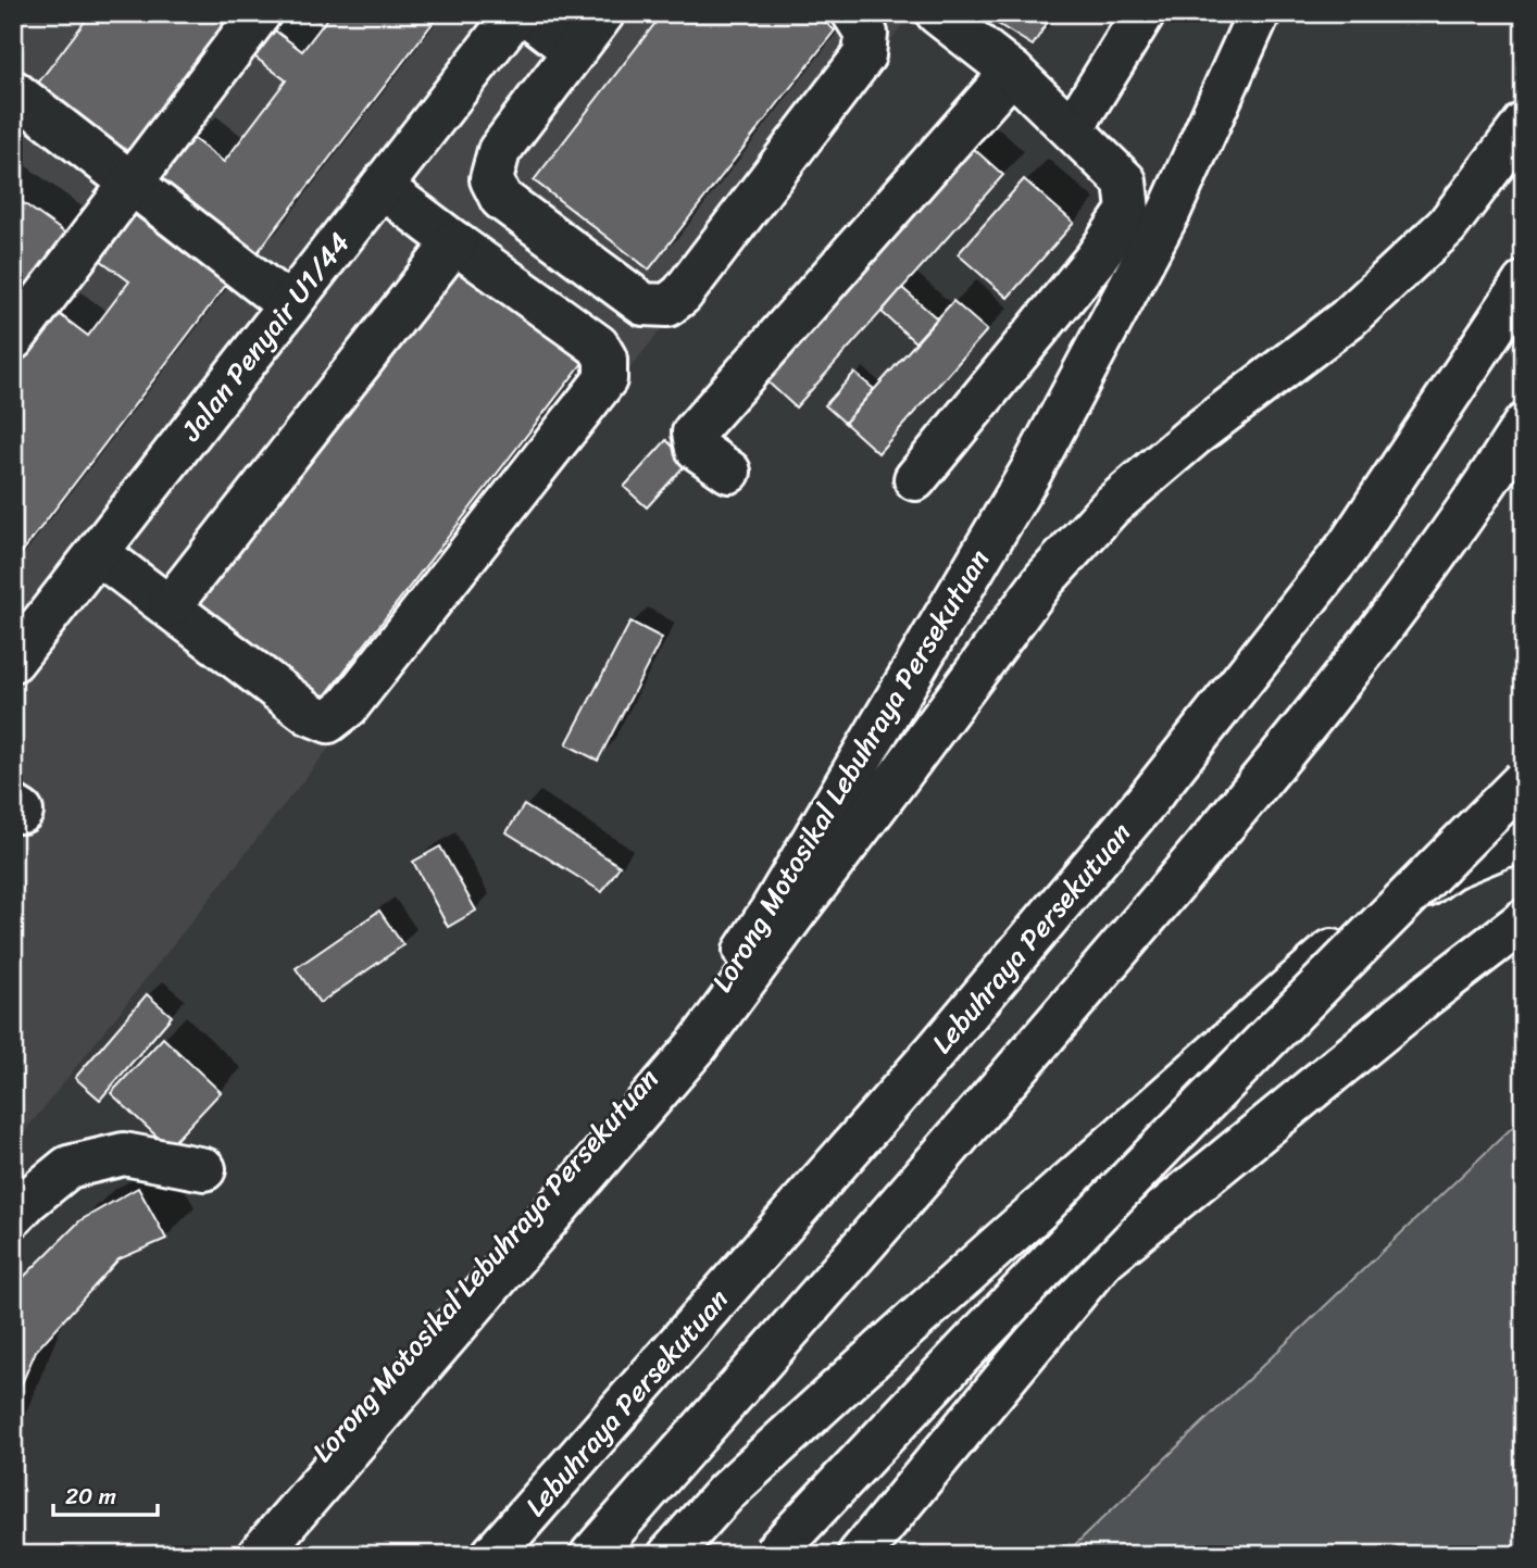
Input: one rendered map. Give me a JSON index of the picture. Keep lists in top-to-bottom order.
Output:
{
  "streets": {
    "main road": ["Jalan Penyair U1/44", "Lorong Motosikal Lebuhraya Persekutuan", "Lebuhraya Persekutuan"]
  },
  "scale_bar": "20 m"
}
